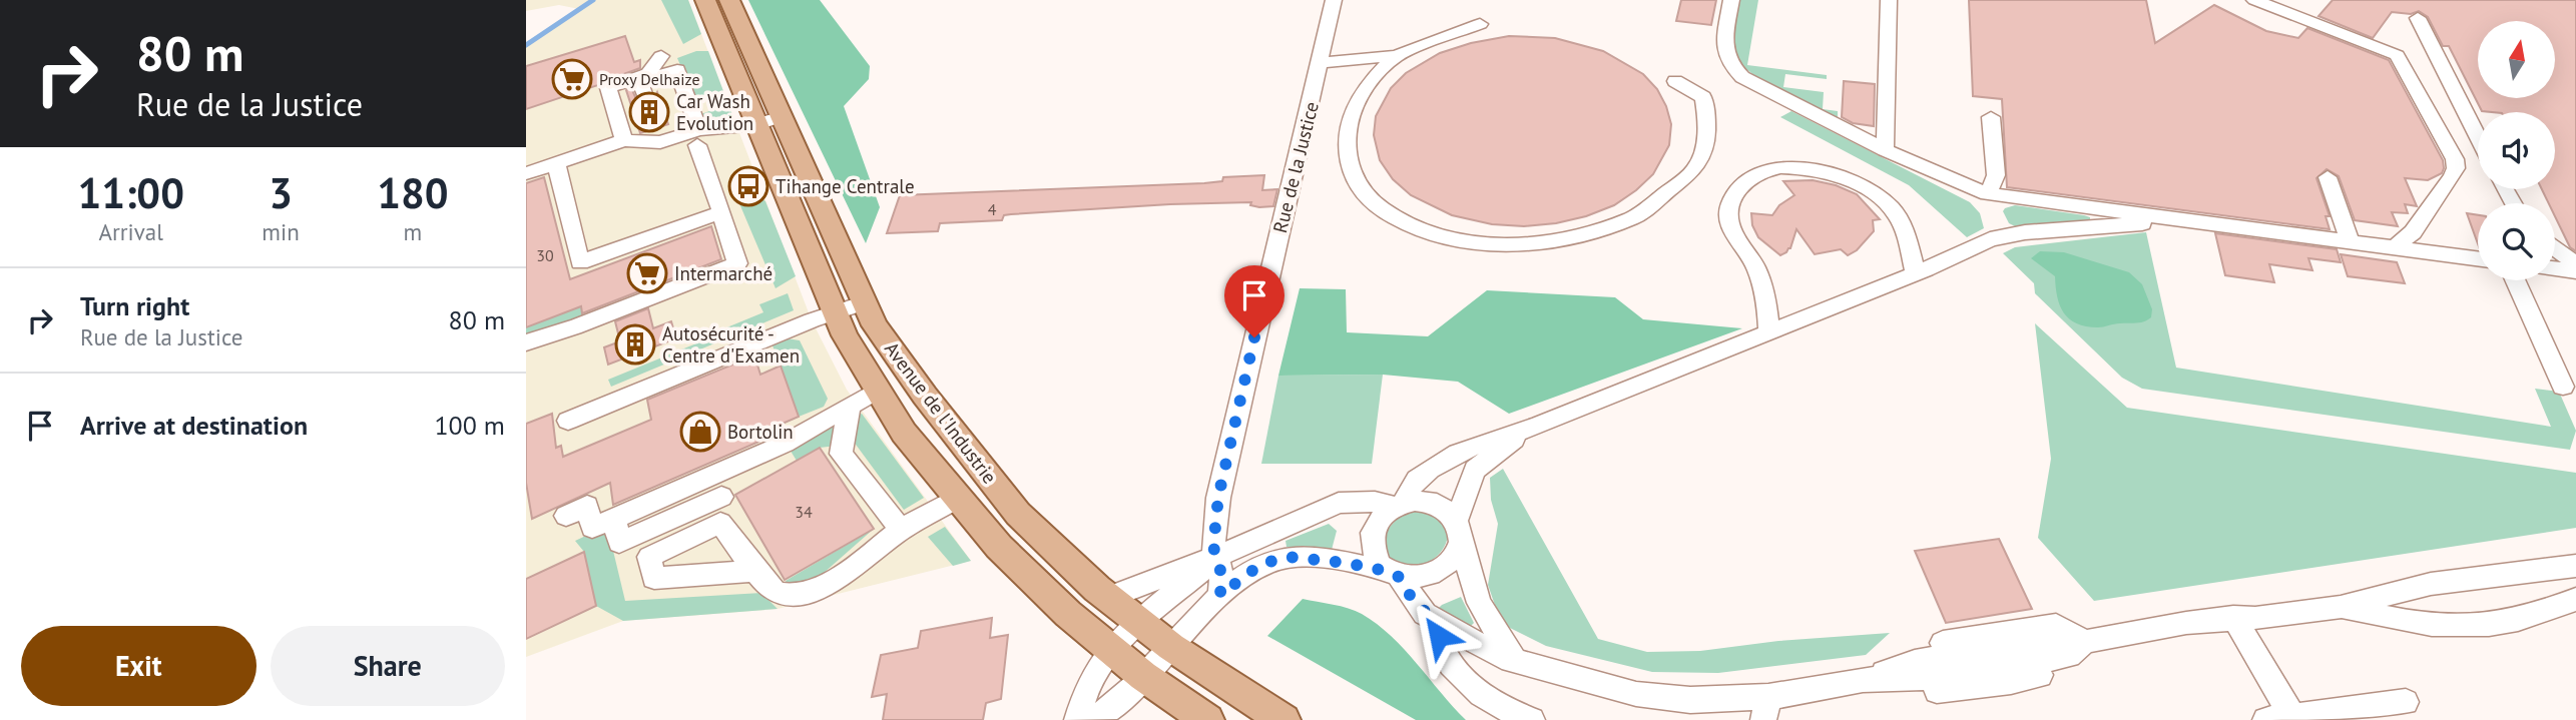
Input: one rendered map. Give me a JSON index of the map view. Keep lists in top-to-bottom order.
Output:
{
  "streets": {
    "main road": ["Avenue de l'Industrie"],
    "street": ["Rue de la Justice"]
  },
  "places": {
    "supermarket": ["Proxy Delhaize", "Intermarché"],
    "building": ["Car Wash Evolution", "Autosécurité - Centre d'Examen"],
    "bus stop": ["Tihange Centrale"],
    "shop": ["Bortolin"]
  },
  "house_numbers": ["4", "30", "34"],
  "north": "top",
  "page": {
    "turn": ["80 m", "Rue de la Justice"],
    "eta": [
      "11:00",
      "Arrival",
      "3",
      "min",
      "180",
      "m"
    ],
    "list": [
      {
        "name": "Turn right",
        "note": "Rue de la Justice",
        "value": "80 m"
      },
      {
        "name": "Arrive at destination",
        "value": "100 m"
      }
    ],
    "buttons": ["Exit", "Share"]
  }
}
